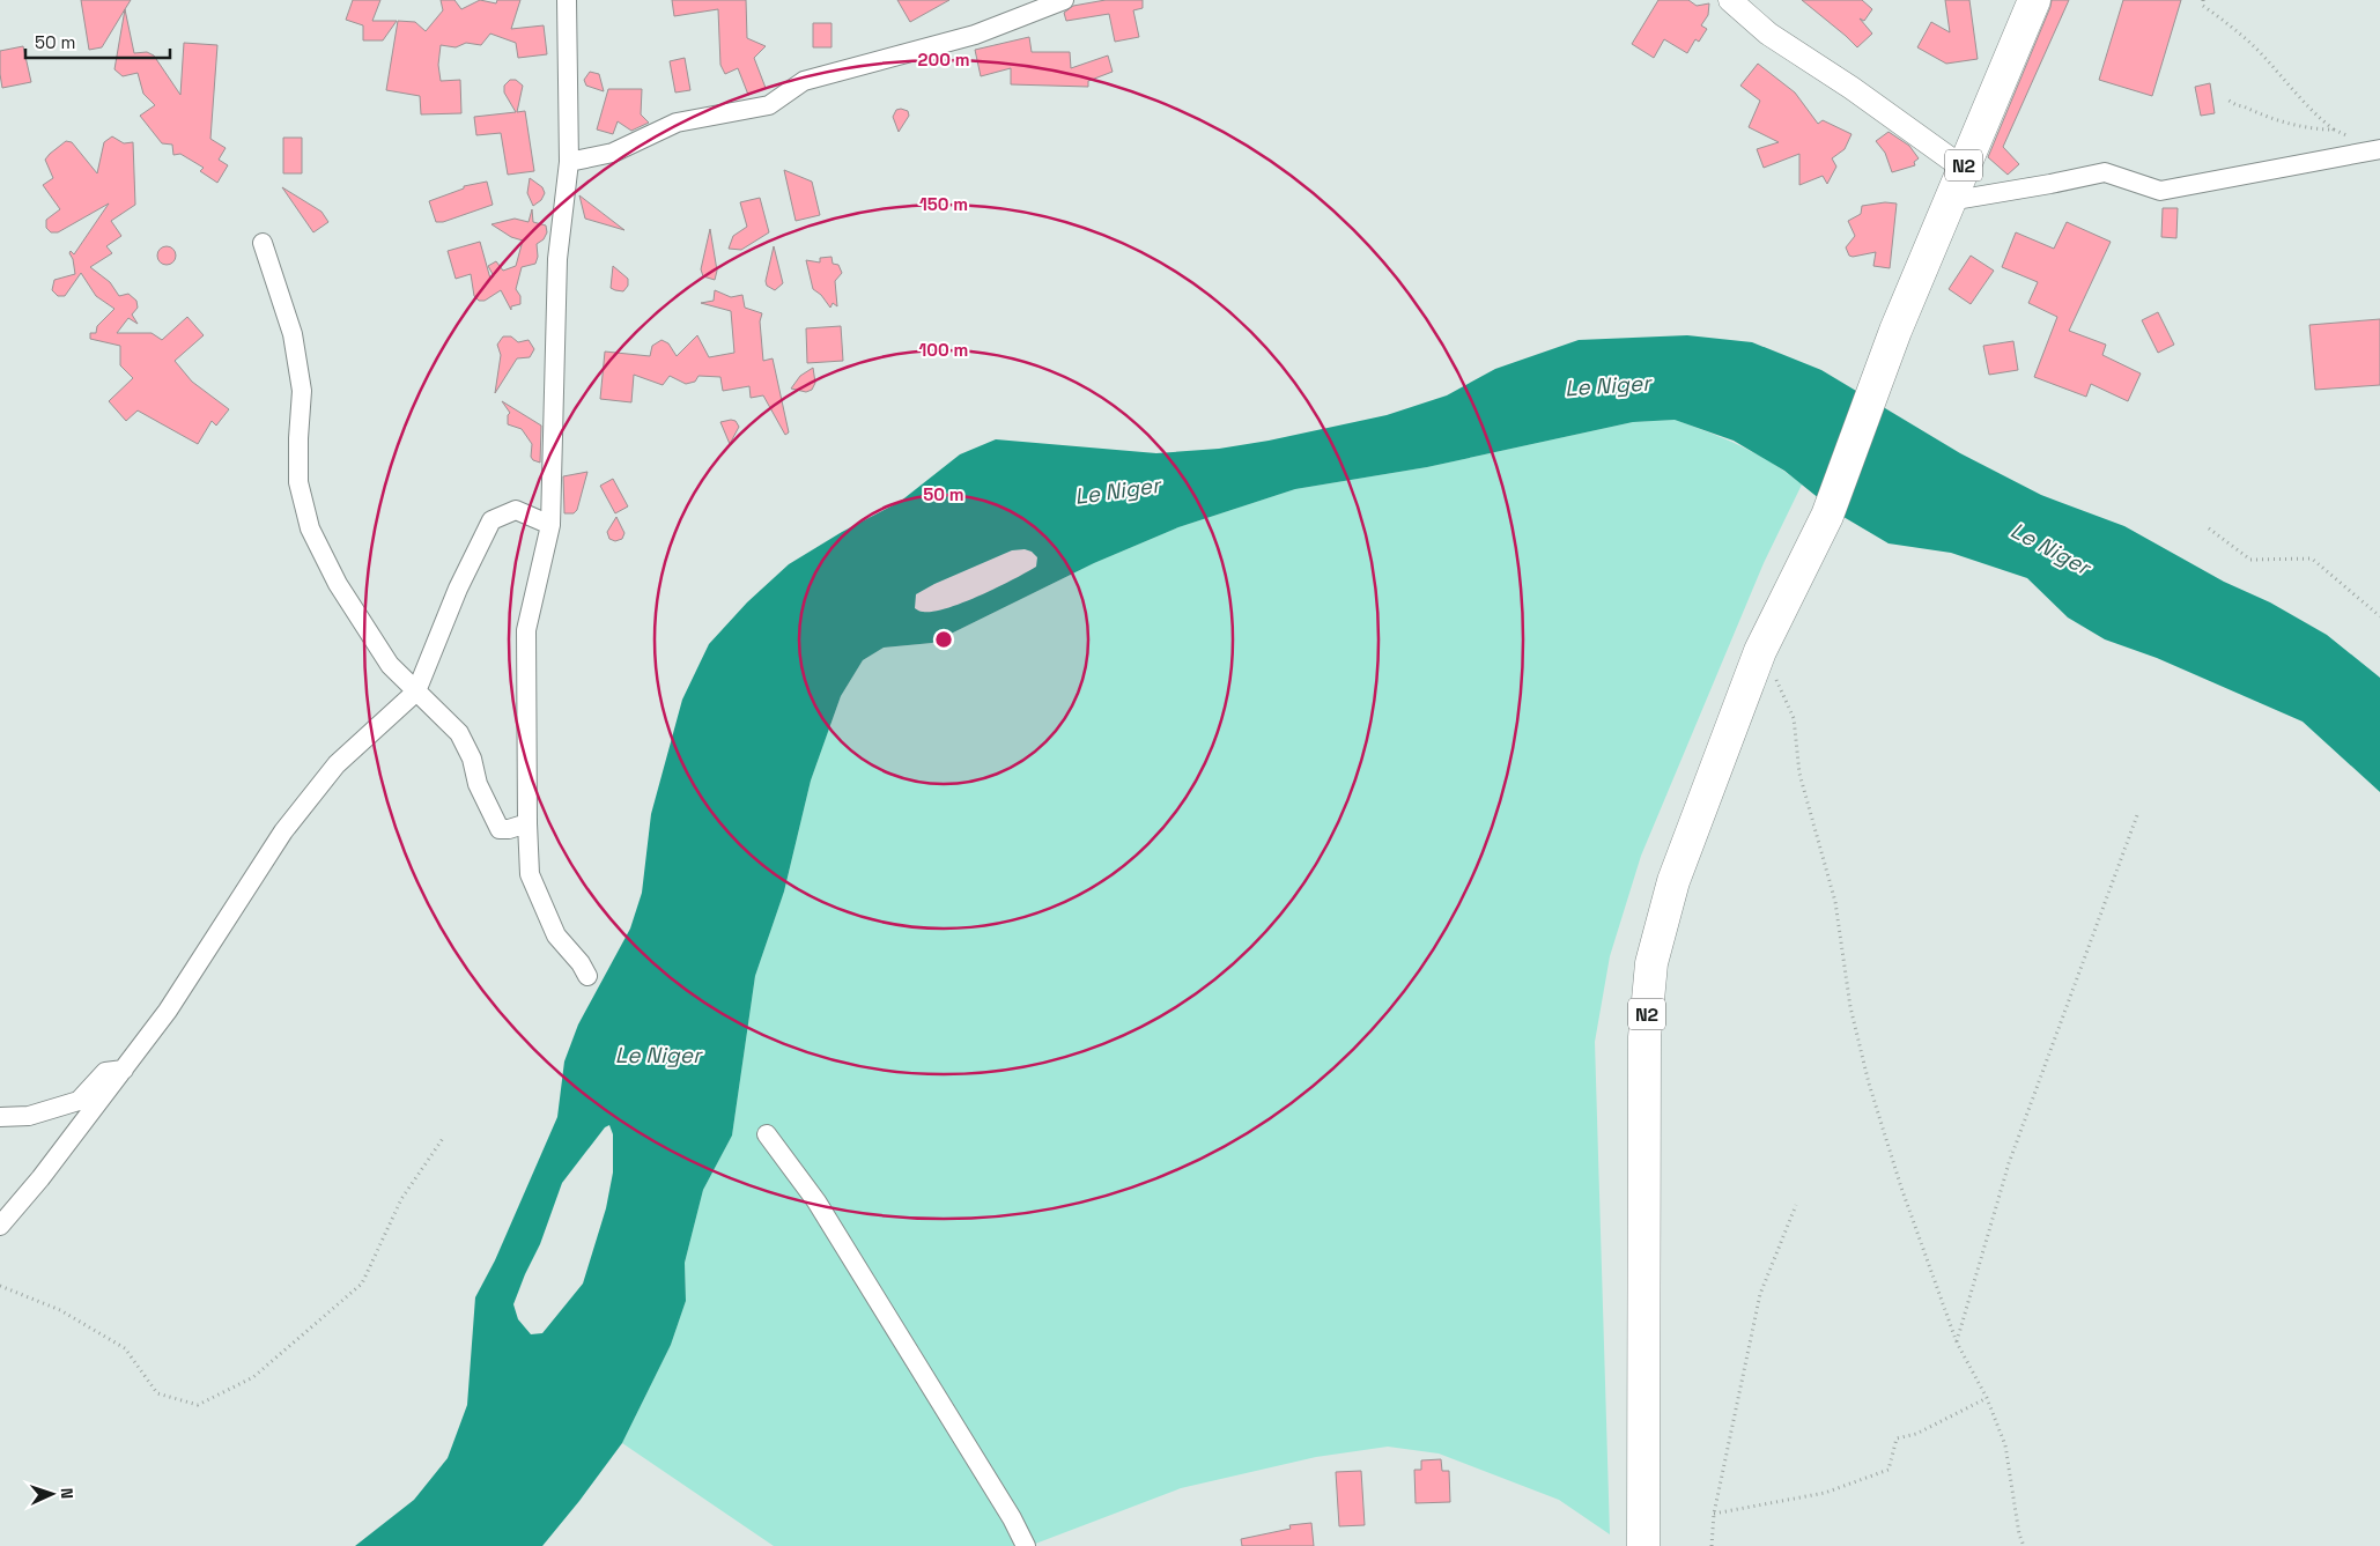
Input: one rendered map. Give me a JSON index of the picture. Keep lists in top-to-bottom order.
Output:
{
  "streets": {
    "highway": ["N2"]
  },
  "water": ["Le Niger"],
  "scale_bar": "50 m",
  "north": "right",
  "rings": [
    "200 m",
    "150 m",
    "100 m",
    "50 m"
  ]
}
